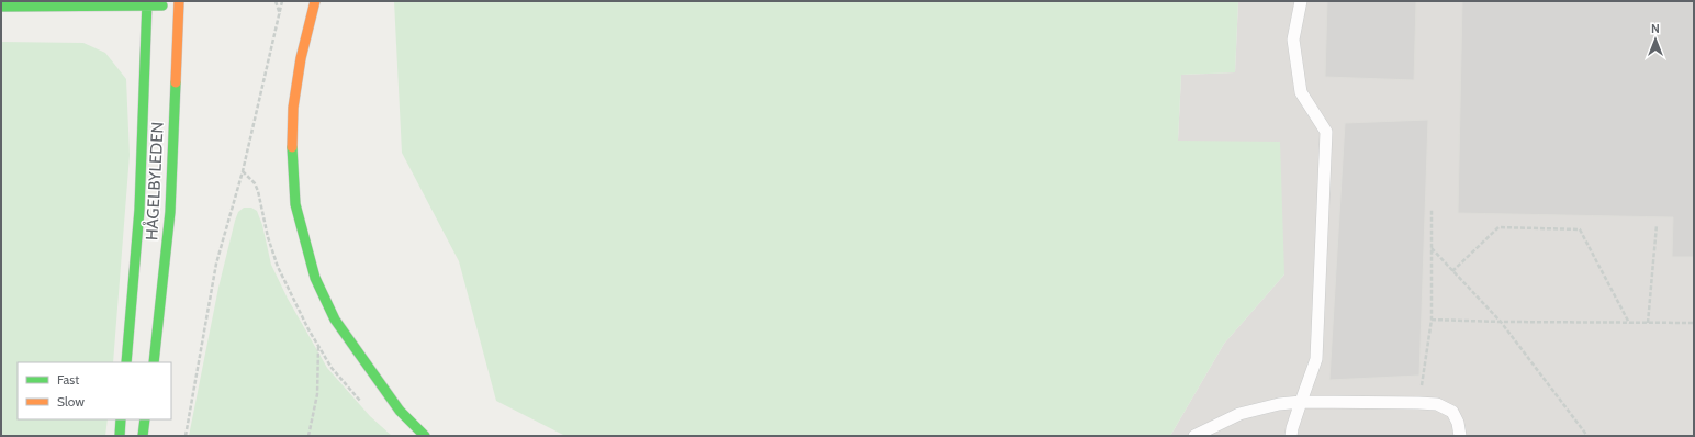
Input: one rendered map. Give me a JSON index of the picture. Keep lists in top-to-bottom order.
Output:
{
  "streets": {
    "main road": ["HÅGELBYLEDEN"]
  },
  "legend": ["Fast", "Slow"],
  "north": "top"
}
